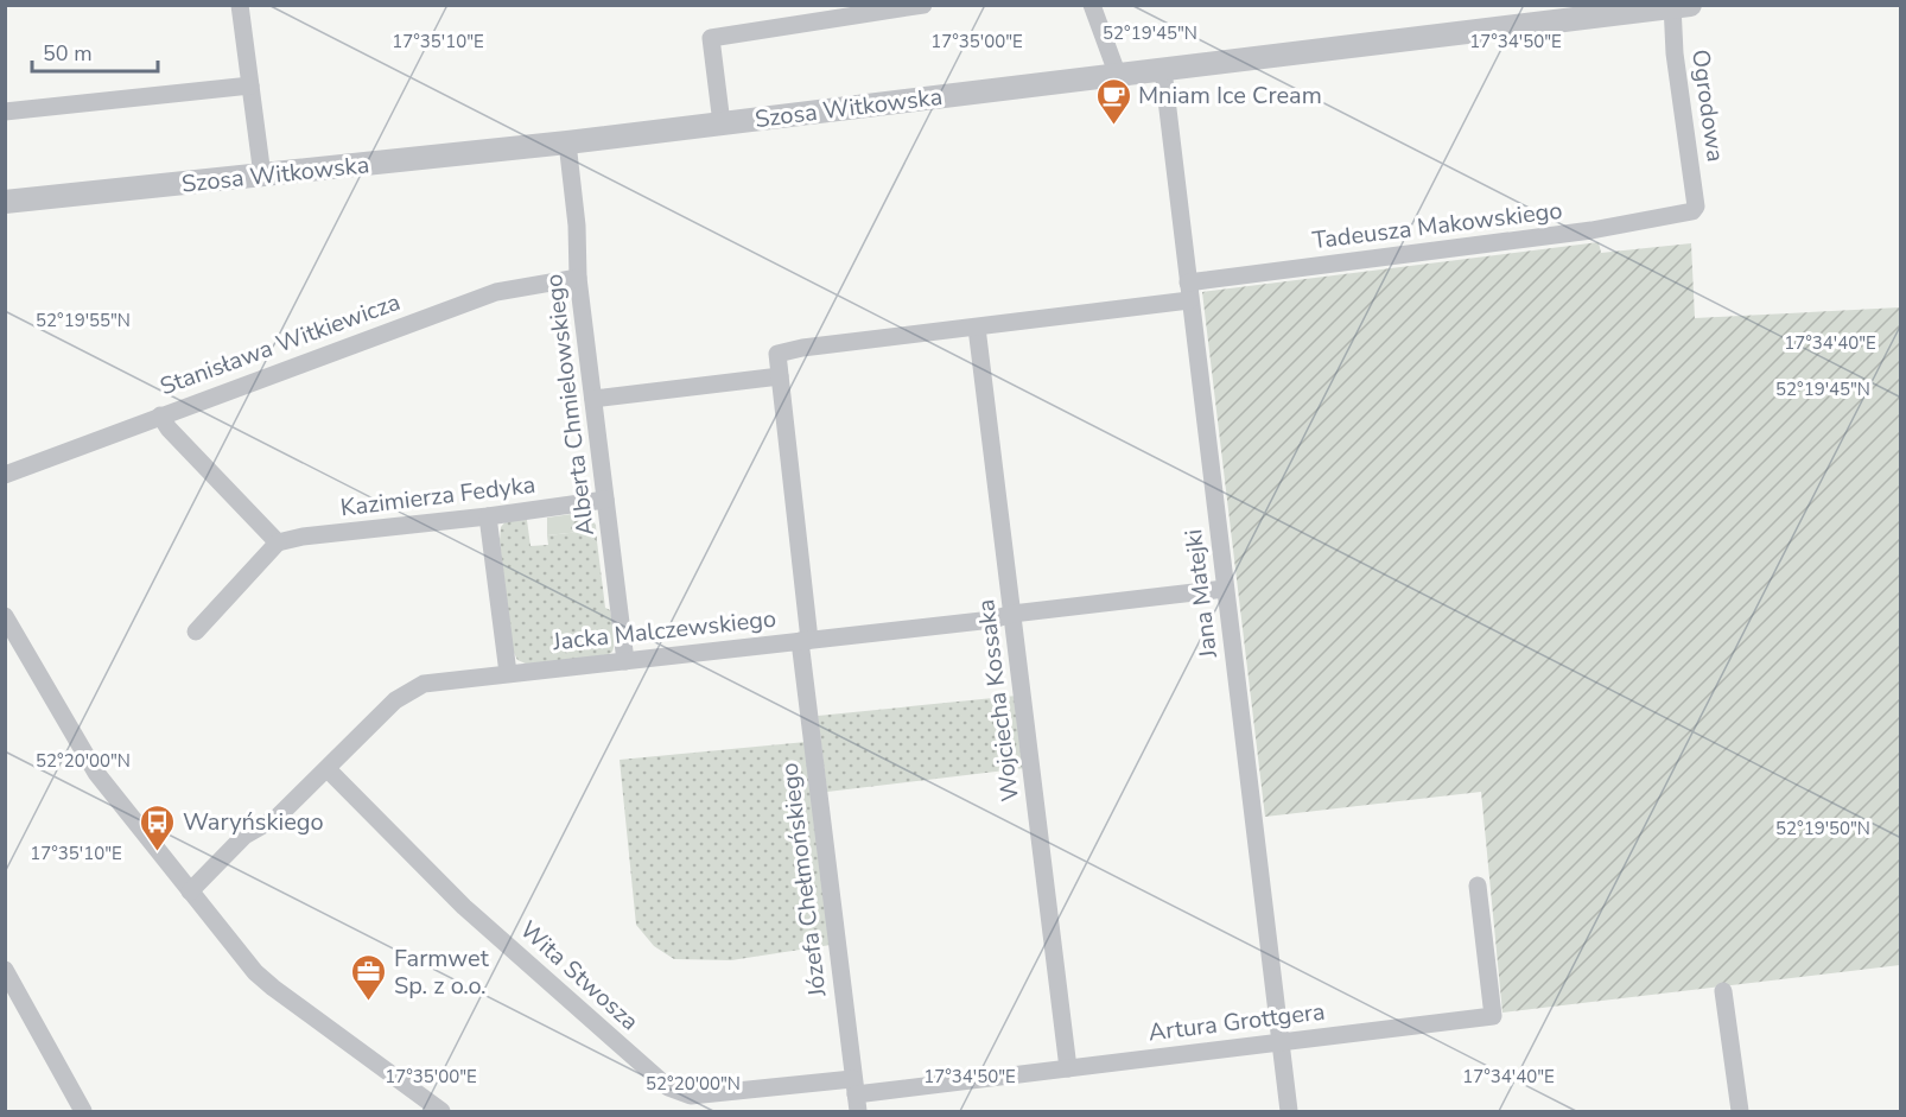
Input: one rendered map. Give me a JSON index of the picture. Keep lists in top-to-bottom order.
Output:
{
  "streets": {
    "street": [
      "Ogrodowa",
      "Szosa Witkowska",
      "Tadeusza Makowskiego",
      "Stanisława Witkiewicza",
      "Alberta Chmielowskiego",
      "Kazimierza Fedyka",
      "Jana Matejki",
      "Jacka Malczewskiego",
      "Wojciecha Kossaka",
      "Józefa Chełmońskiego",
      "Wita Stwosza",
      "Artura Grottgera"
    ]
  },
  "crossings": [
    ["Ogrodowa", "Szosa Witkowska"],
    ["Ogrodowa", "Tadeusza Makowskiego"],
    ["Szosa Witkowska", "Alberta Chmielowskiego"],
    ["Szosa Witkowska", "Jana Matejki"],
    ["Tadeusza Makowskiego", "Jana Matejki"],
    ["Tadeusza Makowskiego", "Wojciecha Kossaka"],
    ["Tadeusza Makowskiego", "Józefa Chełmońskiego"],
    ["Stanisława Witkiewicza", "Alberta Chmielowskiego"],
    ["Alberta Chmielowskiego", "Kazimierza Fedyka"],
    ["Alberta Chmielowskiego", "Jacka Malczewskiego"],
    ["Jana Matejki", "Jacka Malczewskiego"],
    ["Jana Matejki", "Artura Grottgera"],
    ["Jacka Malczewskiego", "Wojciecha Kossaka"],
    ["Jacka Malczewskiego", "Józefa Chełmońskiego"],
    ["Jacka Malczewskiego", "Wita Stwosza"],
    ["Wojciecha Kossaka", "Artura Grottgera"],
    ["Józefa Chełmońskiego", "Wita Stwosza"],
    ["Józefa Chełmońskiego", "Artura Grottgera"],
    ["Wita Stwosza", "Artura Grottgera"]
  ],
  "places": {
    "cafe": ["Mniam Ice Cream"],
    "bus stop": ["Waryńskiego"],
    "office": ["Farmwet Sp. z o.o."]
  },
  "scale_bar": "50 m",
  "coordinates": [
    "52°19'45\"N",
    "17°35'10\"E",
    "17°35'00\"E",
    "17°34'50\"E",
    "52°19'55\"N",
    "17°34'40\"E",
    "52°20'00\"N",
    "52°19'50\"N"
  ]
}
